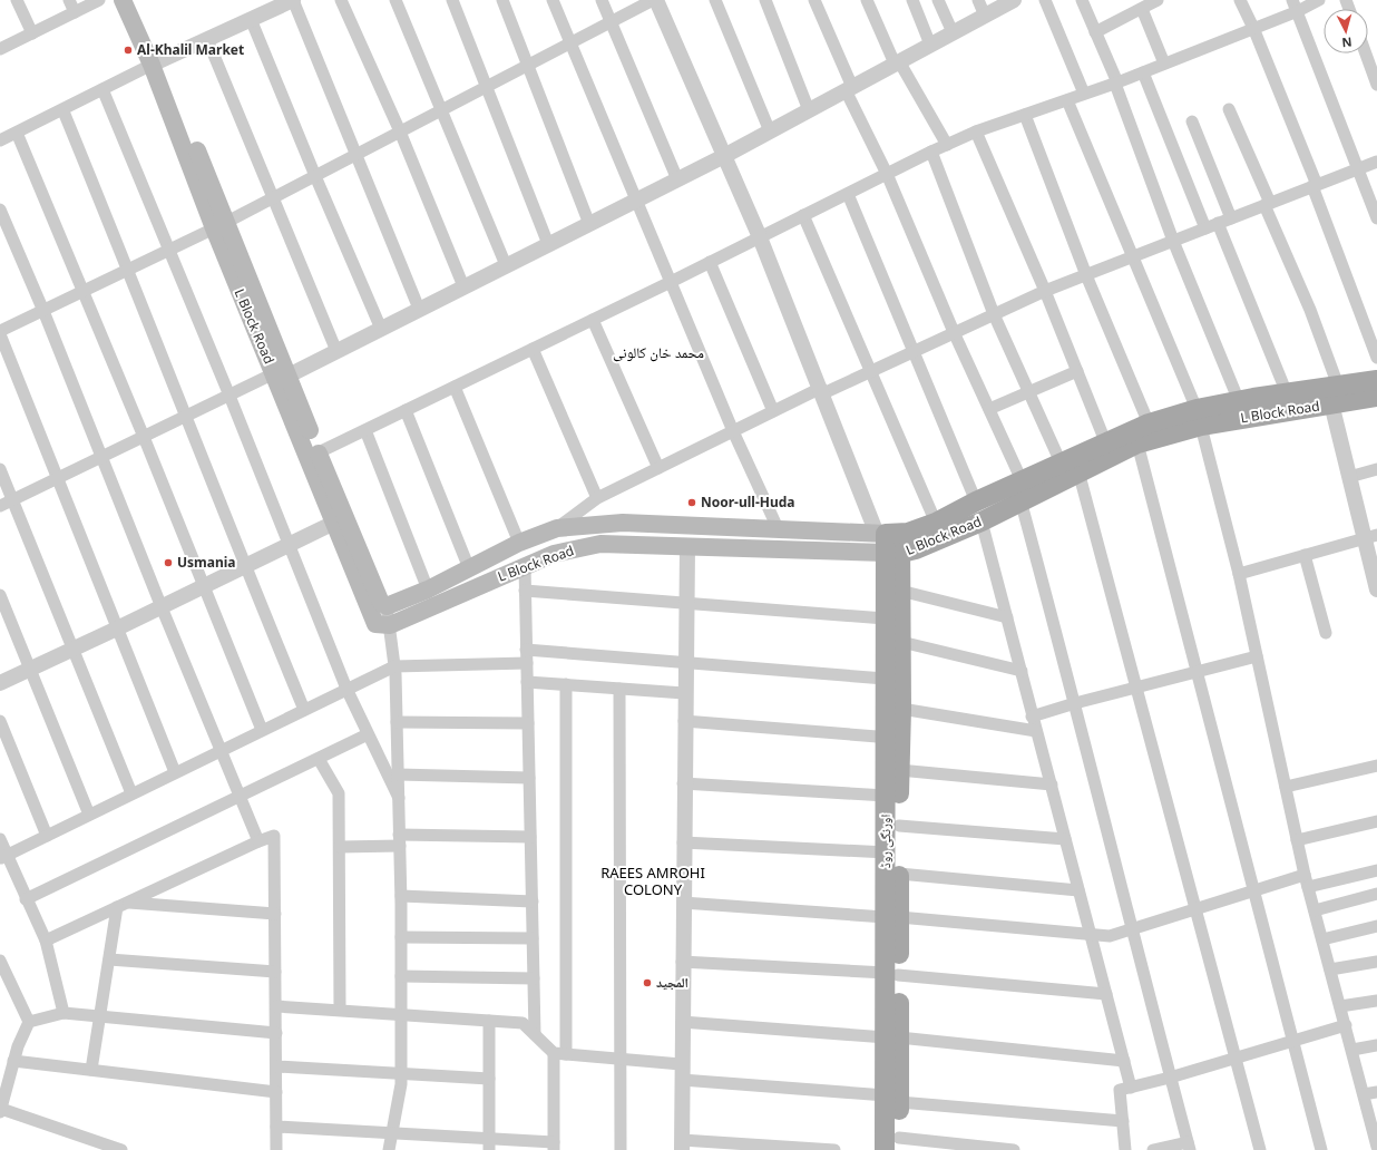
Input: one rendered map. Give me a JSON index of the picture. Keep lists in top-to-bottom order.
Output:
{
  "streets": {
    "main road": ["L Block Road", "اورنگی روڈ"]
  },
  "crossings": [
    ["L Block Road", "اورنگی روڈ"]
  ],
  "districts": ["محمد خان کالونی", "RAEES AMROHI COLONY"],
  "places": [
    "Al-Khalil Market",
    "Noor-ull-Huda",
    "Usmania",
    "المجید"
  ],
  "north": "bottom"
}
